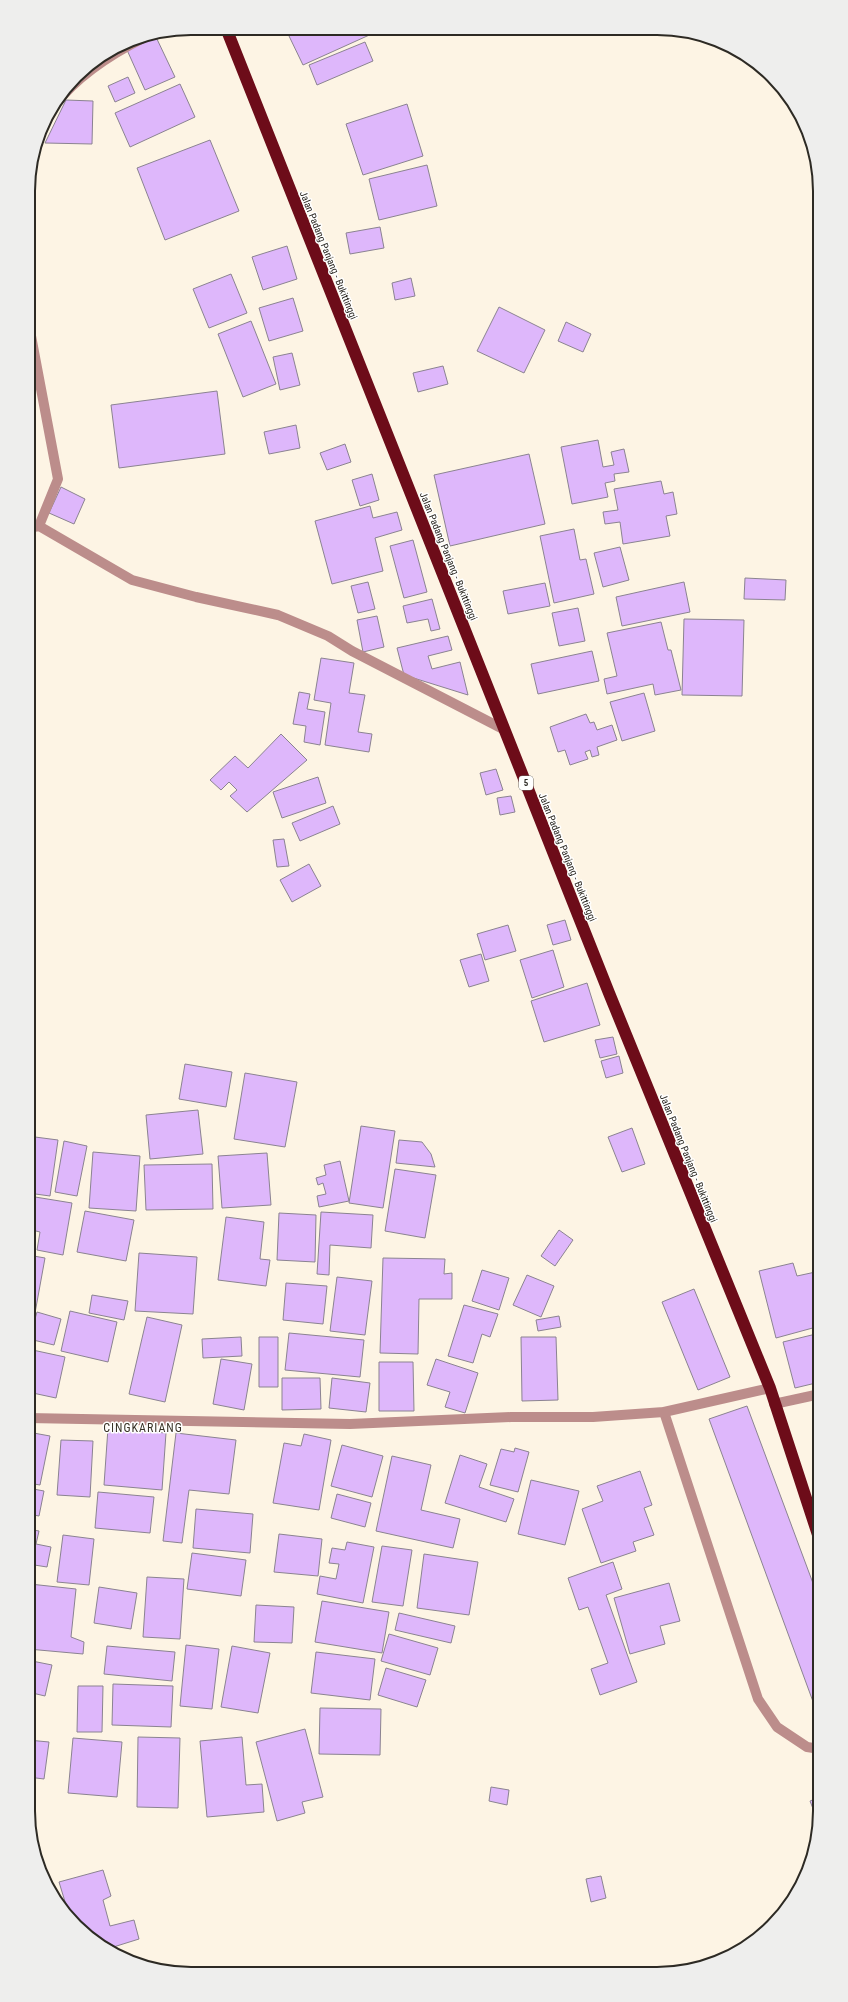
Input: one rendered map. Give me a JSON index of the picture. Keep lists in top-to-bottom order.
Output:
{
  "streets": {
    "highway": ["Jalan Padang Panjang - Bukittinggi", "5"]
  },
  "districts": ["CINGKARIANG"]
}
